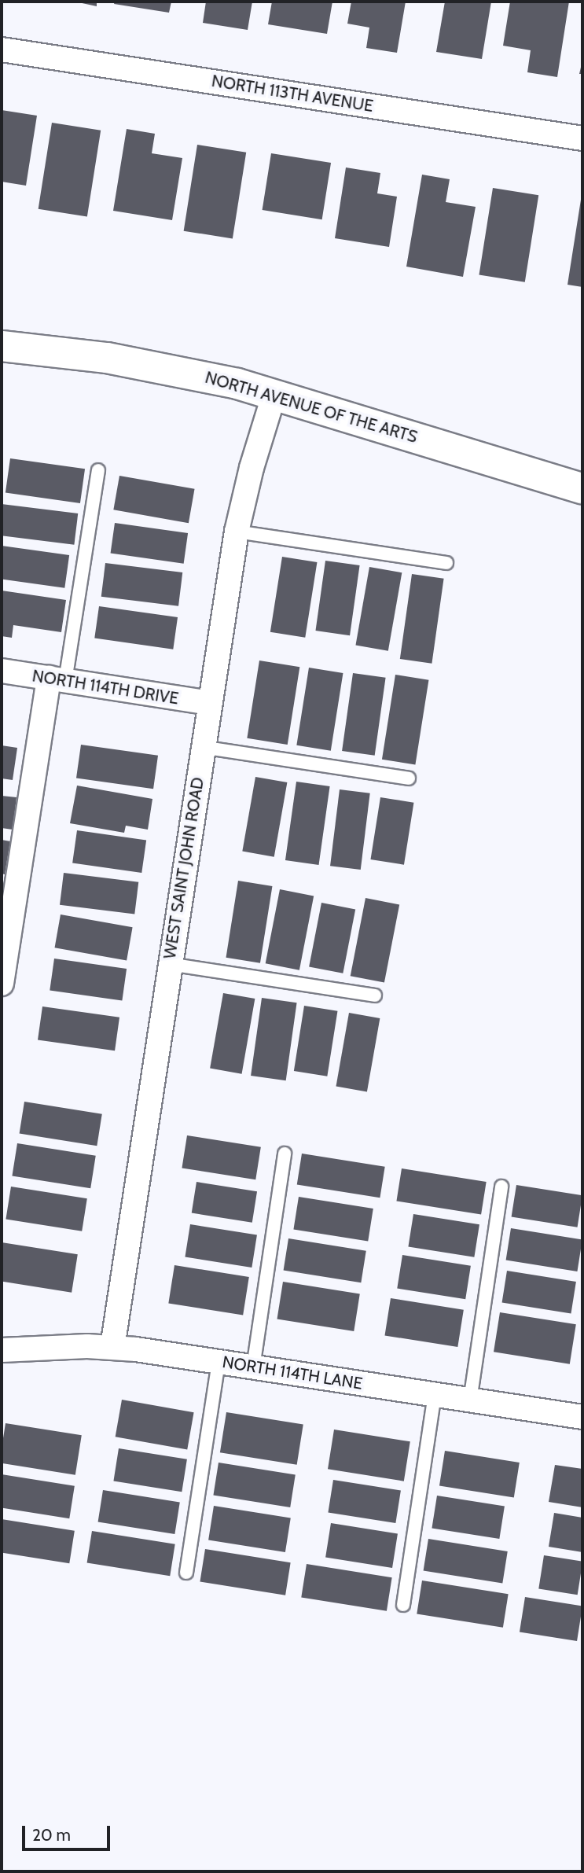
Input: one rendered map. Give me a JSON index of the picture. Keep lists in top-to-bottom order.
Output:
{
  "streets": {
    "street": [
      "NORTH 113TH AVENUE",
      "NORTH AVENUE OF THE ARTS",
      "NORTH 114TH DRIVE",
      "WEST SAINT JOHN ROAD",
      "NORTH 114TH LANE"
    ]
  },
  "crossings": [
    ["NORTH AVENUE OF THE ARTS", "WEST SAINT JOHN ROAD"],
    ["NORTH 114TH DRIVE", "WEST SAINT JOHN ROAD"],
    ["WEST SAINT JOHN ROAD", "NORTH 114TH LANE"]
  ],
  "scale_bar": "20 m"
}
